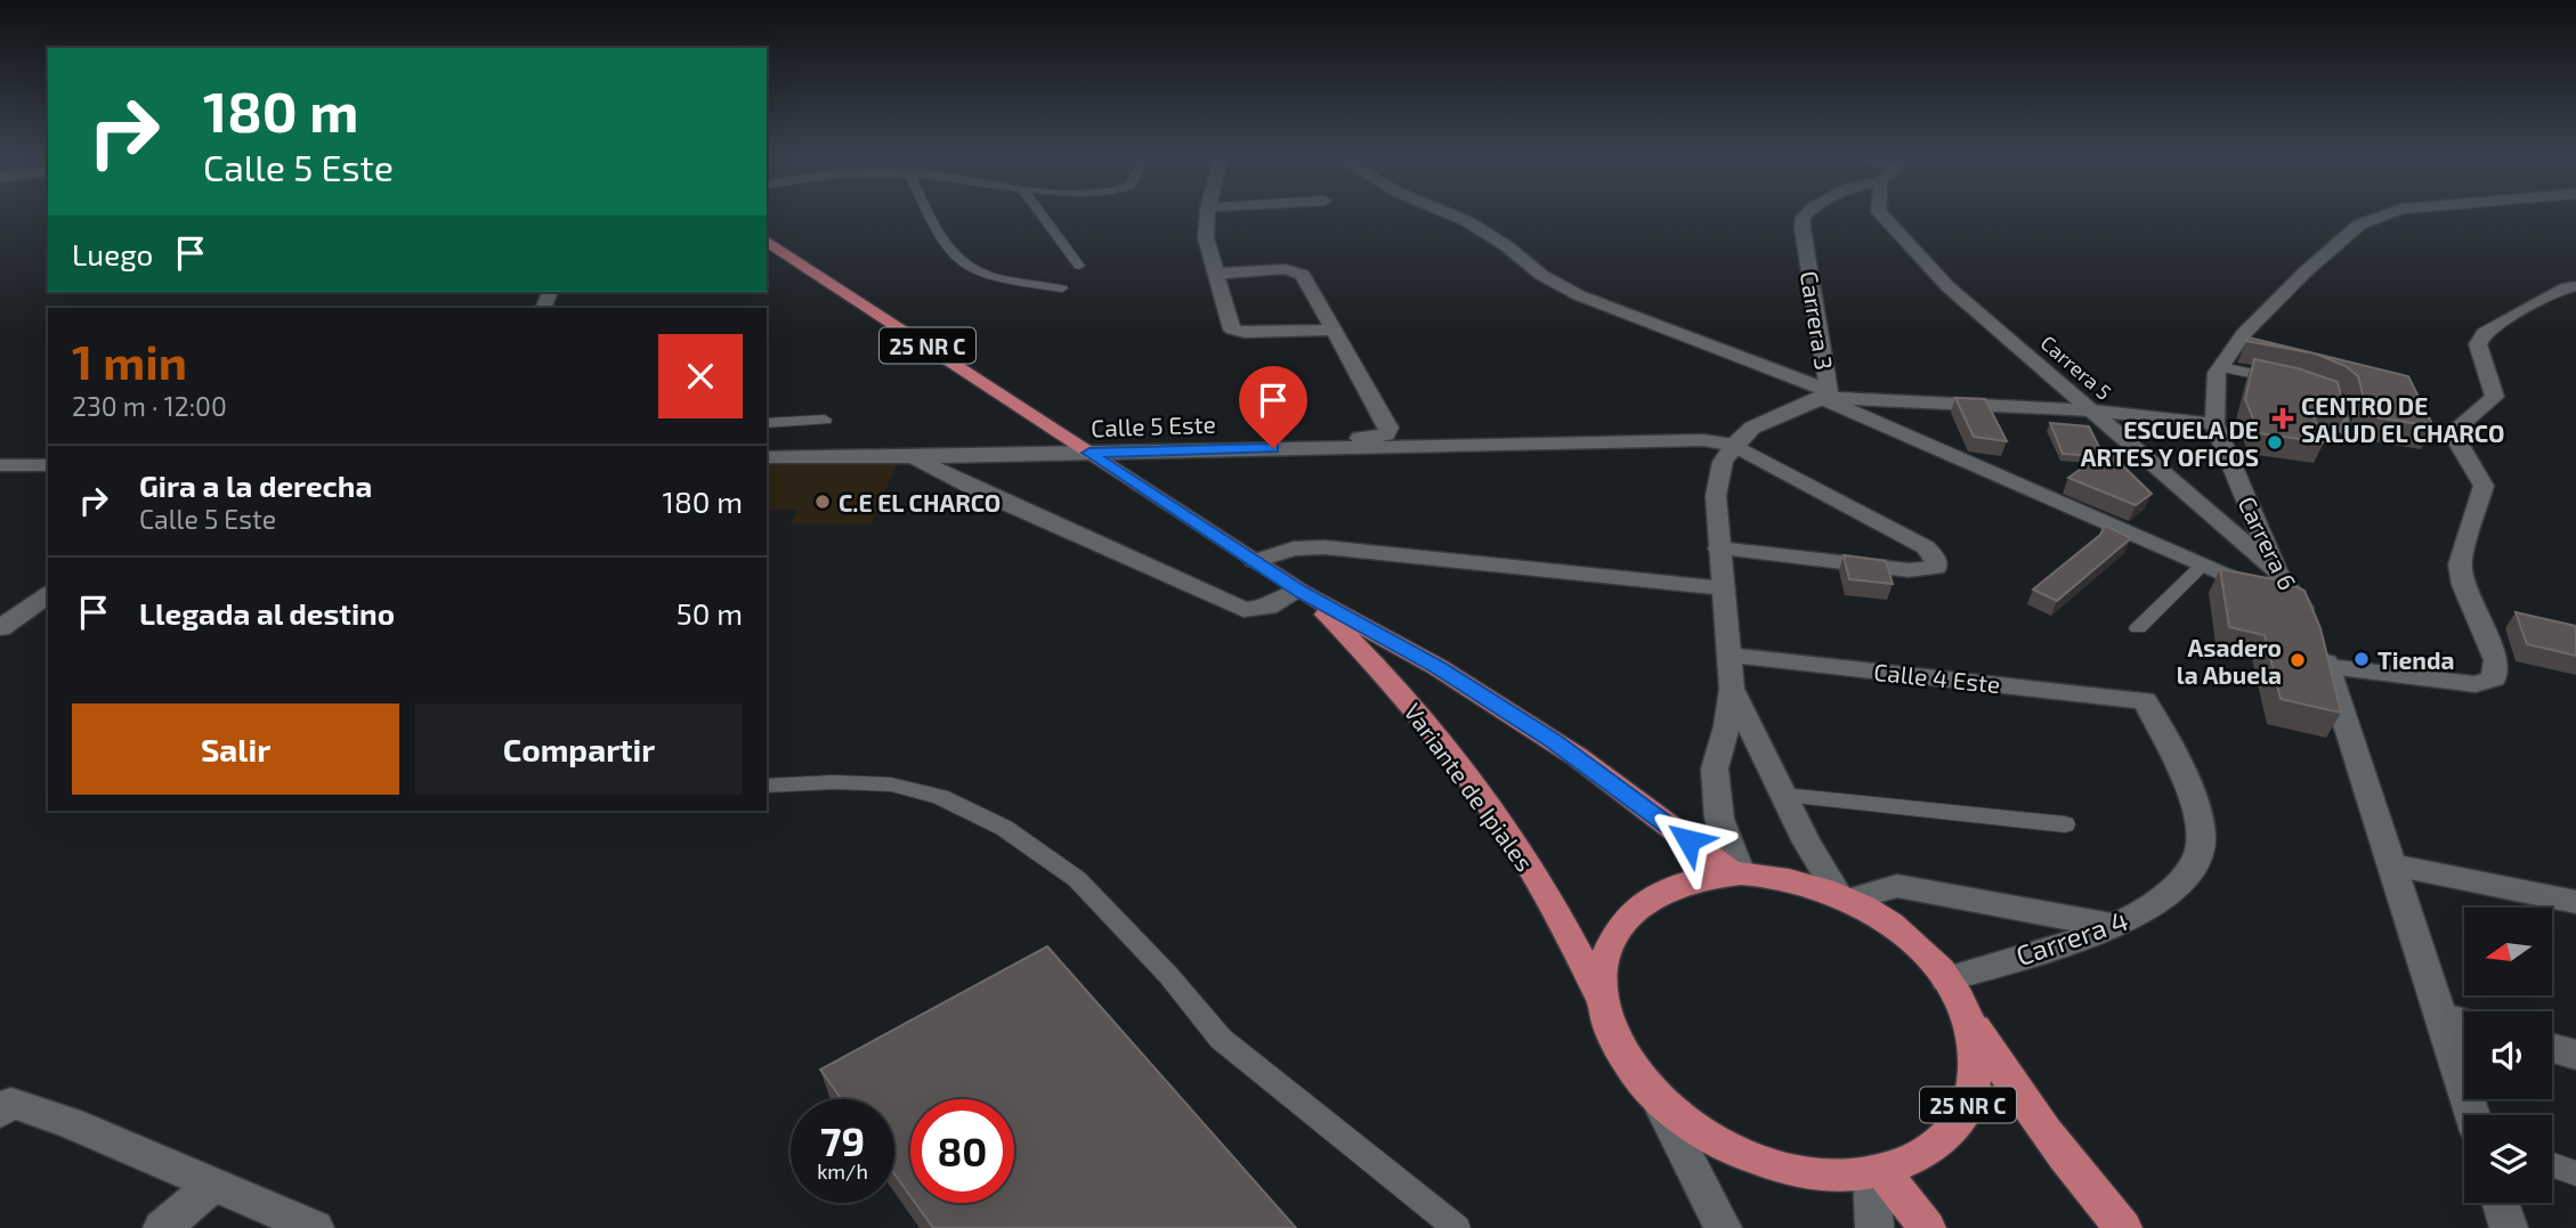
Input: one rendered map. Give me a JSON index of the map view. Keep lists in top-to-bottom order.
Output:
{
  "streets": {
    "highway": ["25 NR C", "Variante de Ipiales"],
    "street": [
      "Carrera 3",
      "Carrera 5",
      "Calle 5 Este",
      "Carrera 6",
      "Calle 4 Este",
      "Carrera 4"
    ]
  },
  "crossings": [
    ["Carrera 3", "Calle 5 Este"],
    ["25 NR C", "Variante de Ipiales"],
    ["25 NR C", "Carrera 4"],
    ["Carrera 5", "Carrera 6"],
    ["Calle 5 Este", "Variante de Ipiales"],
    ["Calle 4 Este", "Carrera 4"]
  ],
  "places": {
    "health": ["CENTRO DE SALUD EL CHARCO"],
    "other": [
      "ESCUELA DE ARTES Y OFICOS",
      "C.E EL CHARCO",
      "Tienda",
      "Asadero la Abuela"
    ]
  },
  "north": "left",
  "page": {
    "turn": ["180 m", "Calle 5 Este"],
    "then": "Luego",
    "heading": ["1 min", "230 m · 12:00"],
    "list": [
      {
        "name": "Gira a la derecha",
        "note": "Calle 5 Este",
        "value": "180 m"
      },
      {
        "name": "Llegada al destino",
        "value": "50 m"
      }
    ],
    "buttons": ["Salir", "Compartir"],
    "speed": "79 km/h",
    "limit": "80"
  }
}
